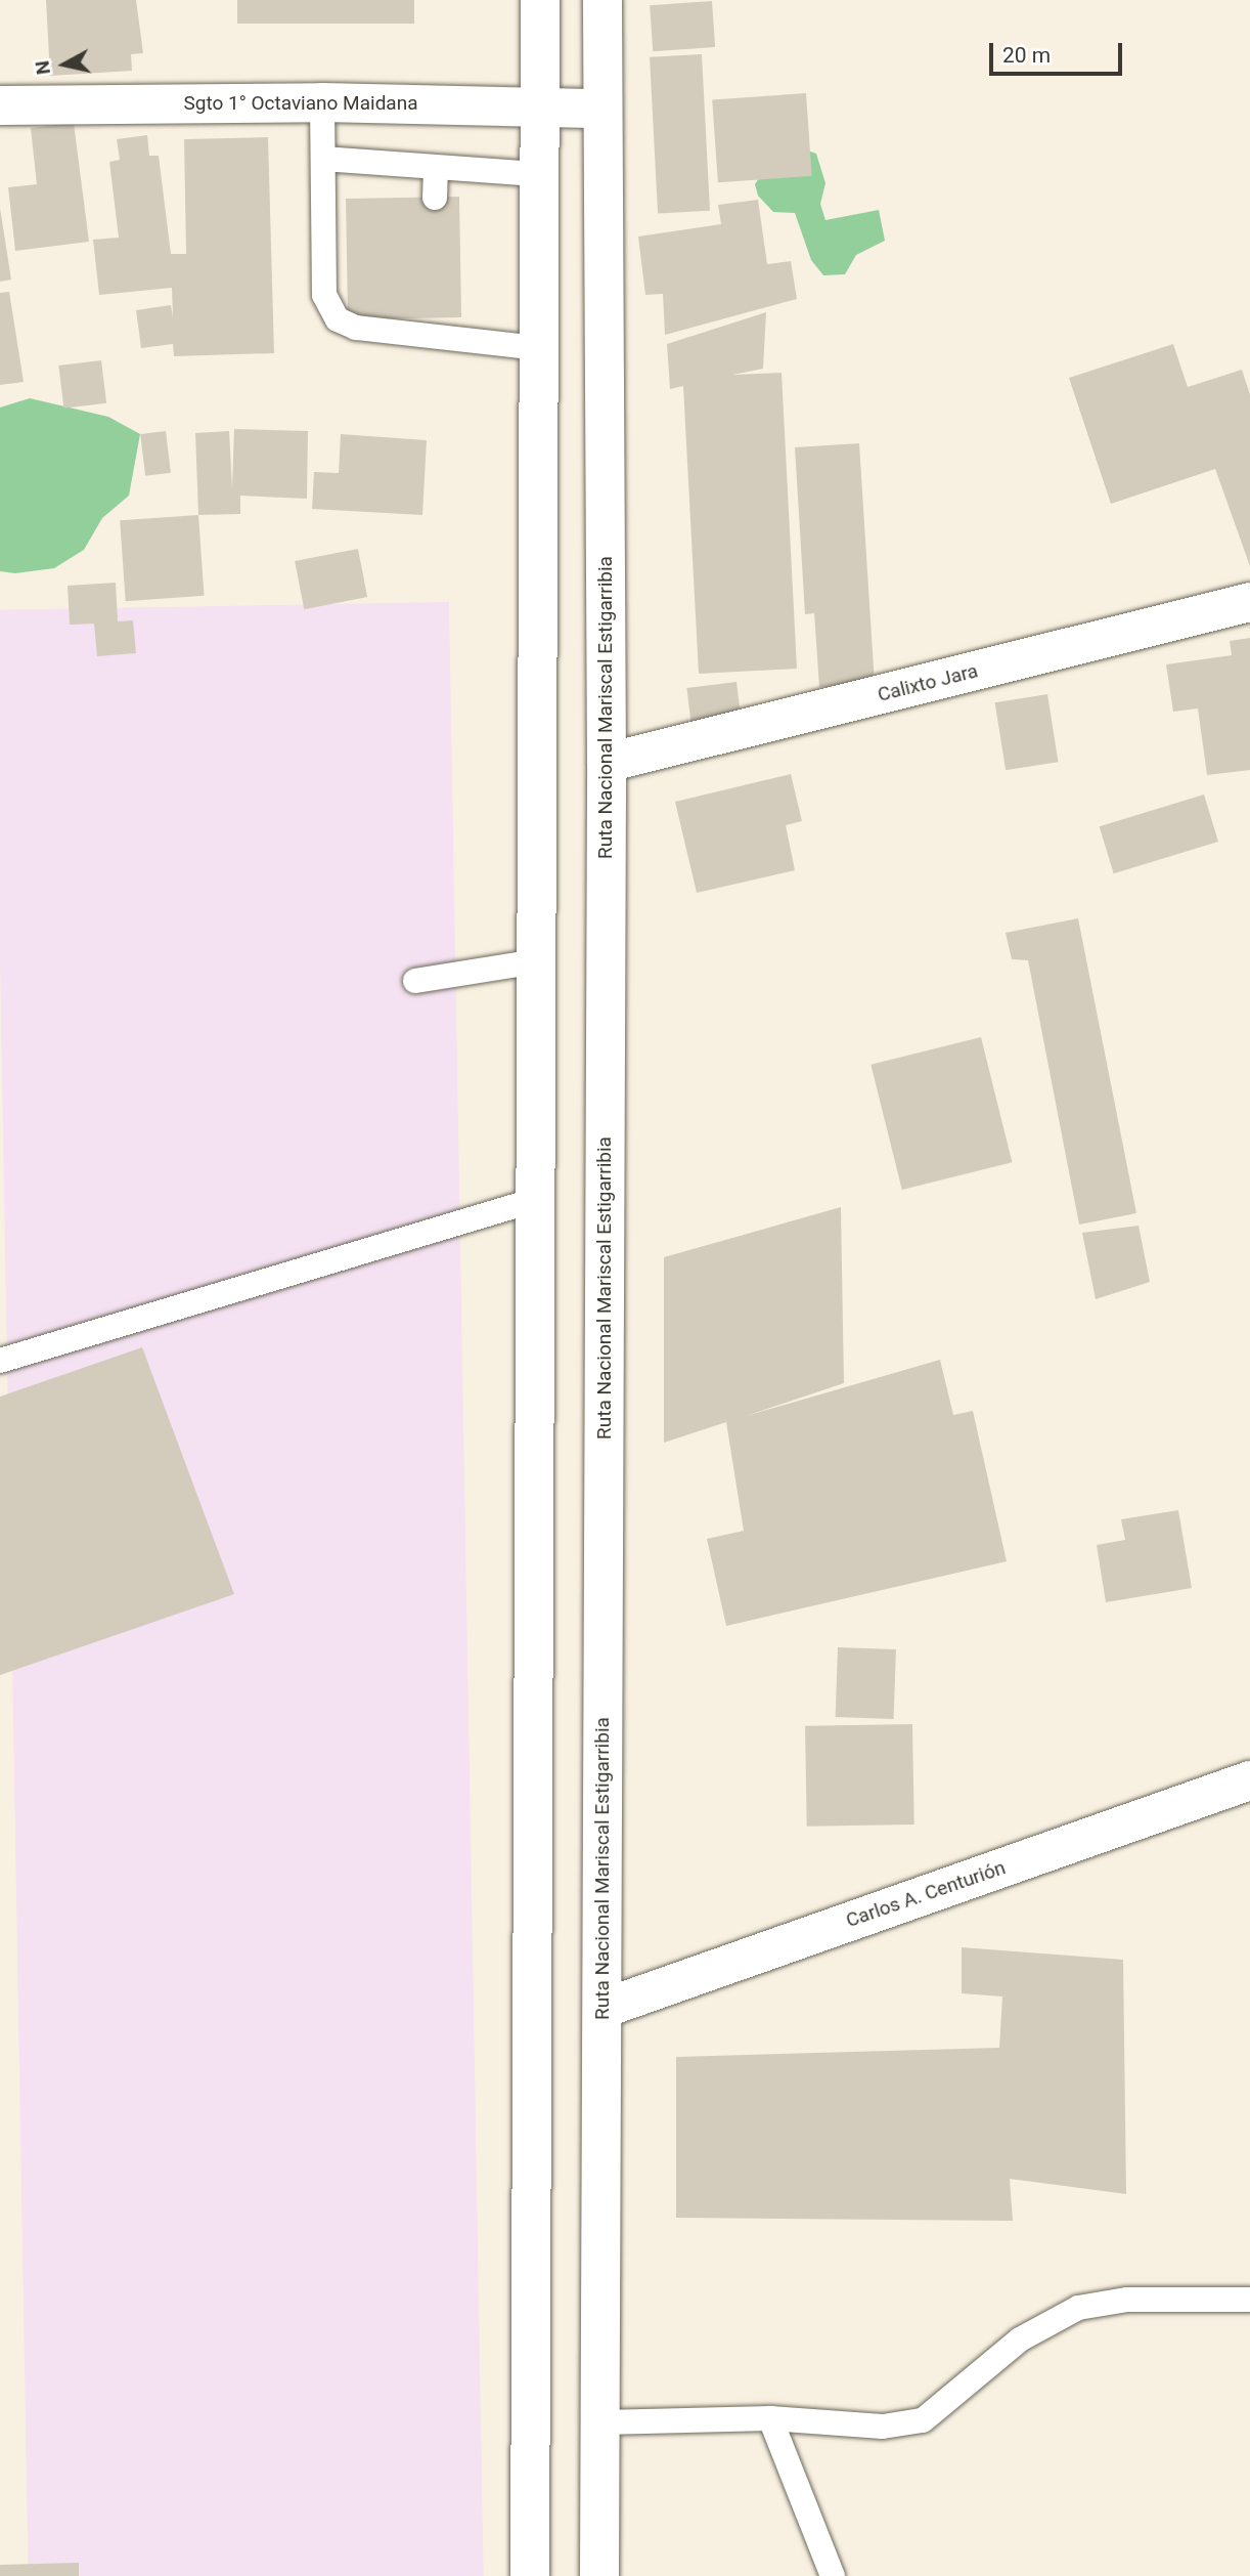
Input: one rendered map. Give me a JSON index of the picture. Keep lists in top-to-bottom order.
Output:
{
  "streets": {
    "main road": [
      "Sgto 1° Octaviano Maidana",
      "Calixto Jara",
      "Ruta Nacional Mariscal Estigarribia",
      "Carlos A. Centurión"
    ]
  },
  "crossings": [
    ["Sgto 1° Octaviano Maidana", "Ruta Nacional Mariscal Estigarribia"],
    ["Calixto Jara", "Ruta Nacional Mariscal Estigarribia"],
    ["Ruta Nacional Mariscal Estigarribia", "Carlos A. Centurión"]
  ],
  "scale_bar": "20 m",
  "north": "left"
}
